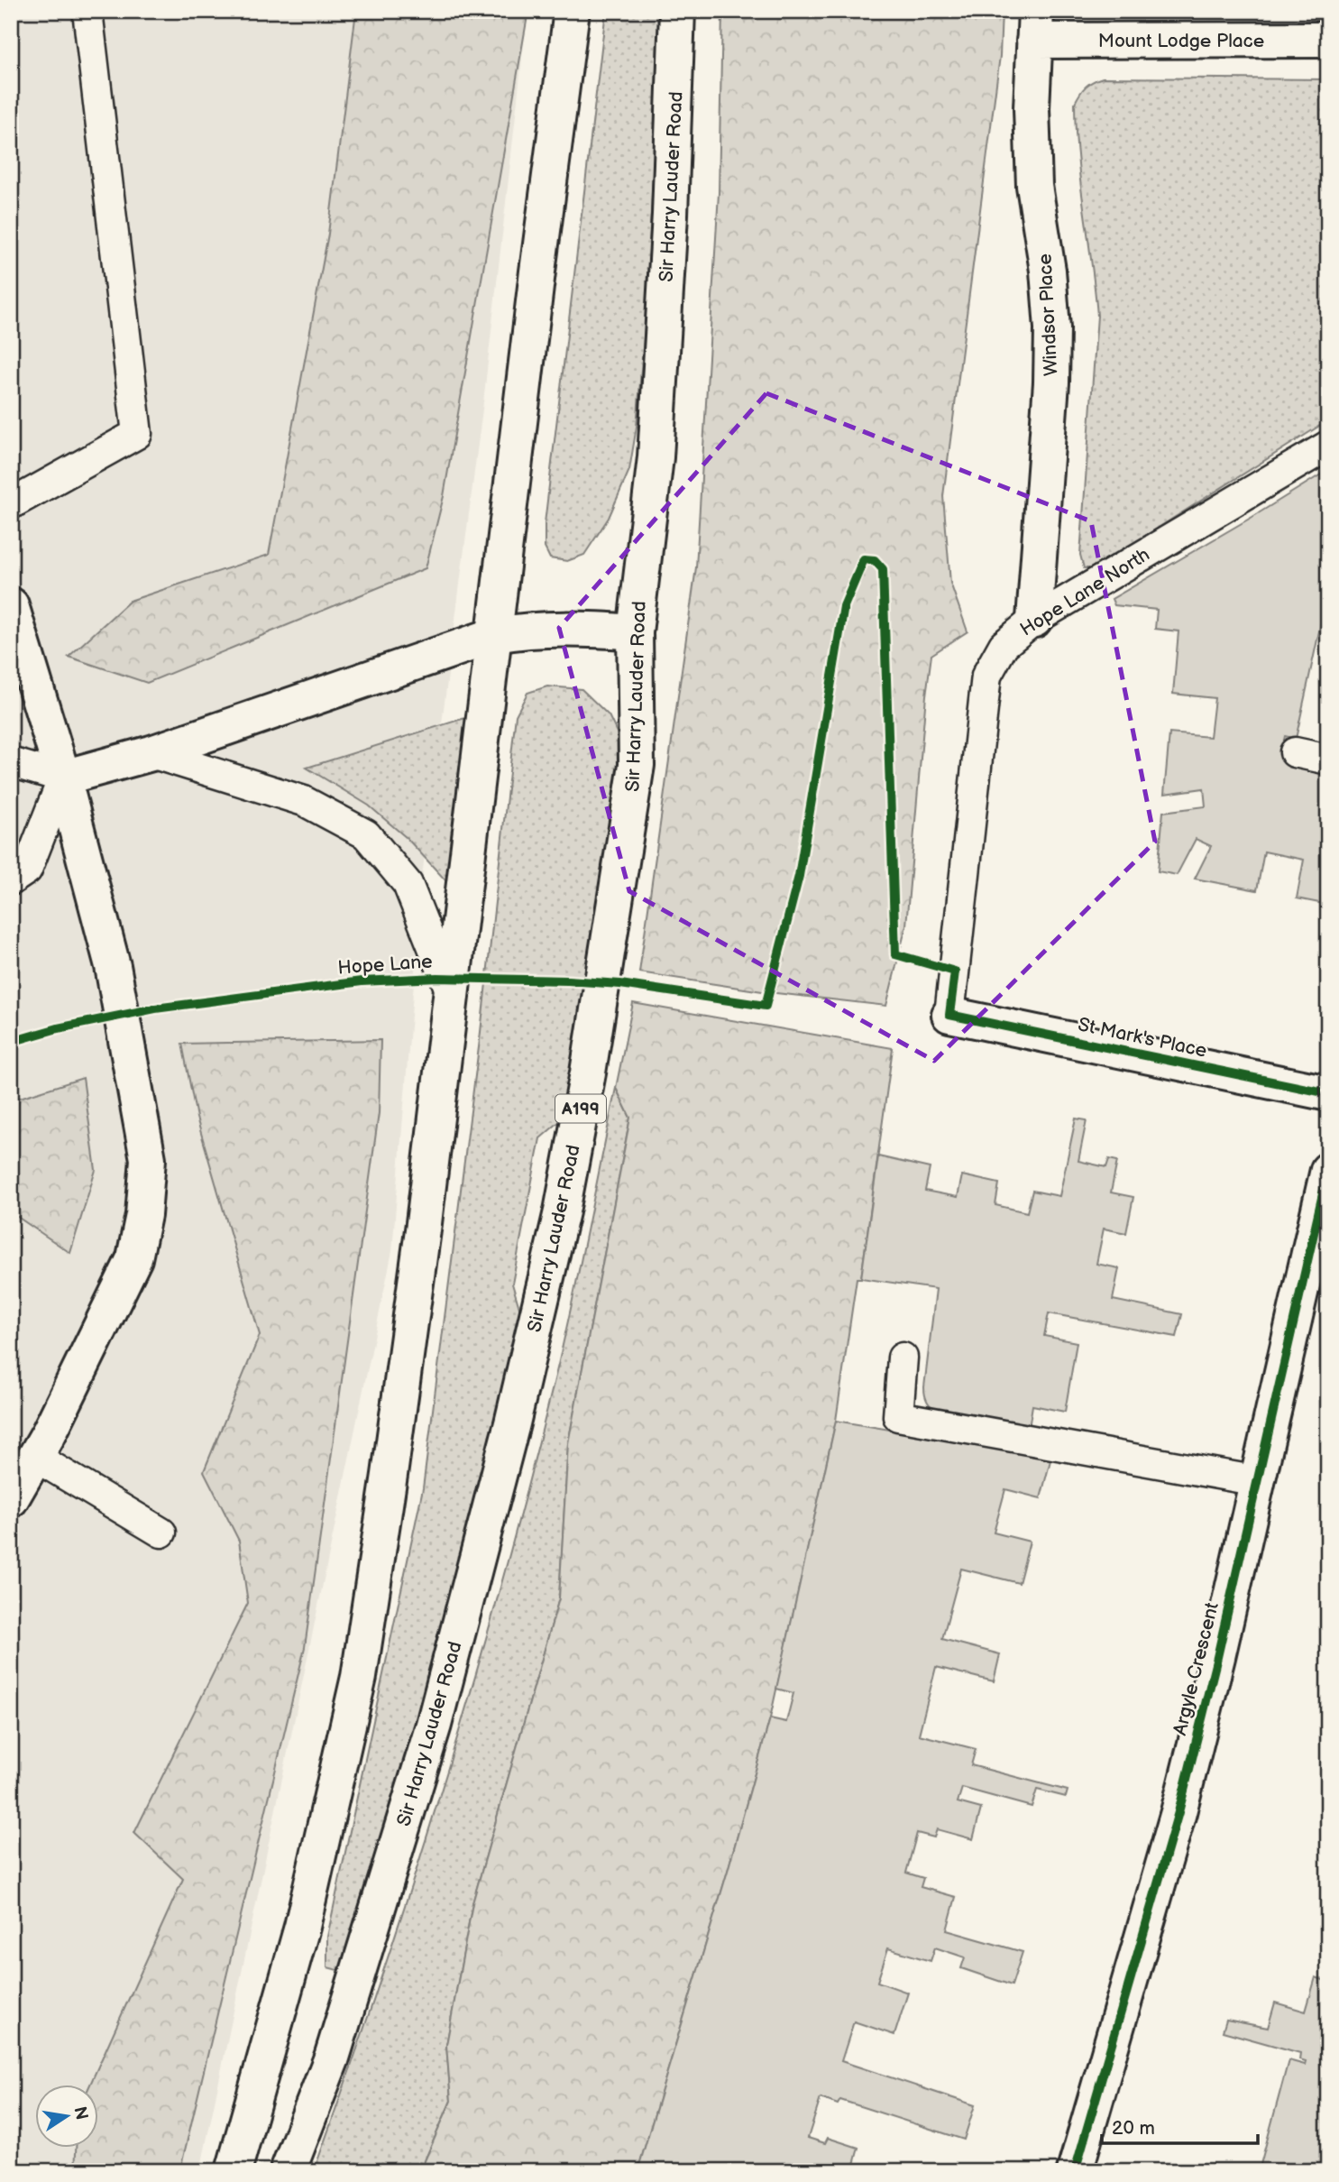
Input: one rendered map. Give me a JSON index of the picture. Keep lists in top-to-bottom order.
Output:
{
  "streets": {
    "main road": [
      "Mount Lodge Place",
      "Sir Harry Lauder Road",
      "Windsor Place",
      "St Mark's Place",
      "A199",
      "Argyle Crescent"
    ],
    "lane": ["Hope Lane North"],
    "cycle path": ["Hope Lane"]
  },
  "crossings": [
    ["Mount Lodge Place", "Windsor Place"],
    ["Windsor Place", "Hope Lane North"],
    ["Hope Lane North", "St Mark's Place"]
  ],
  "scale_bar": "20 m",
  "north": "right"
}
